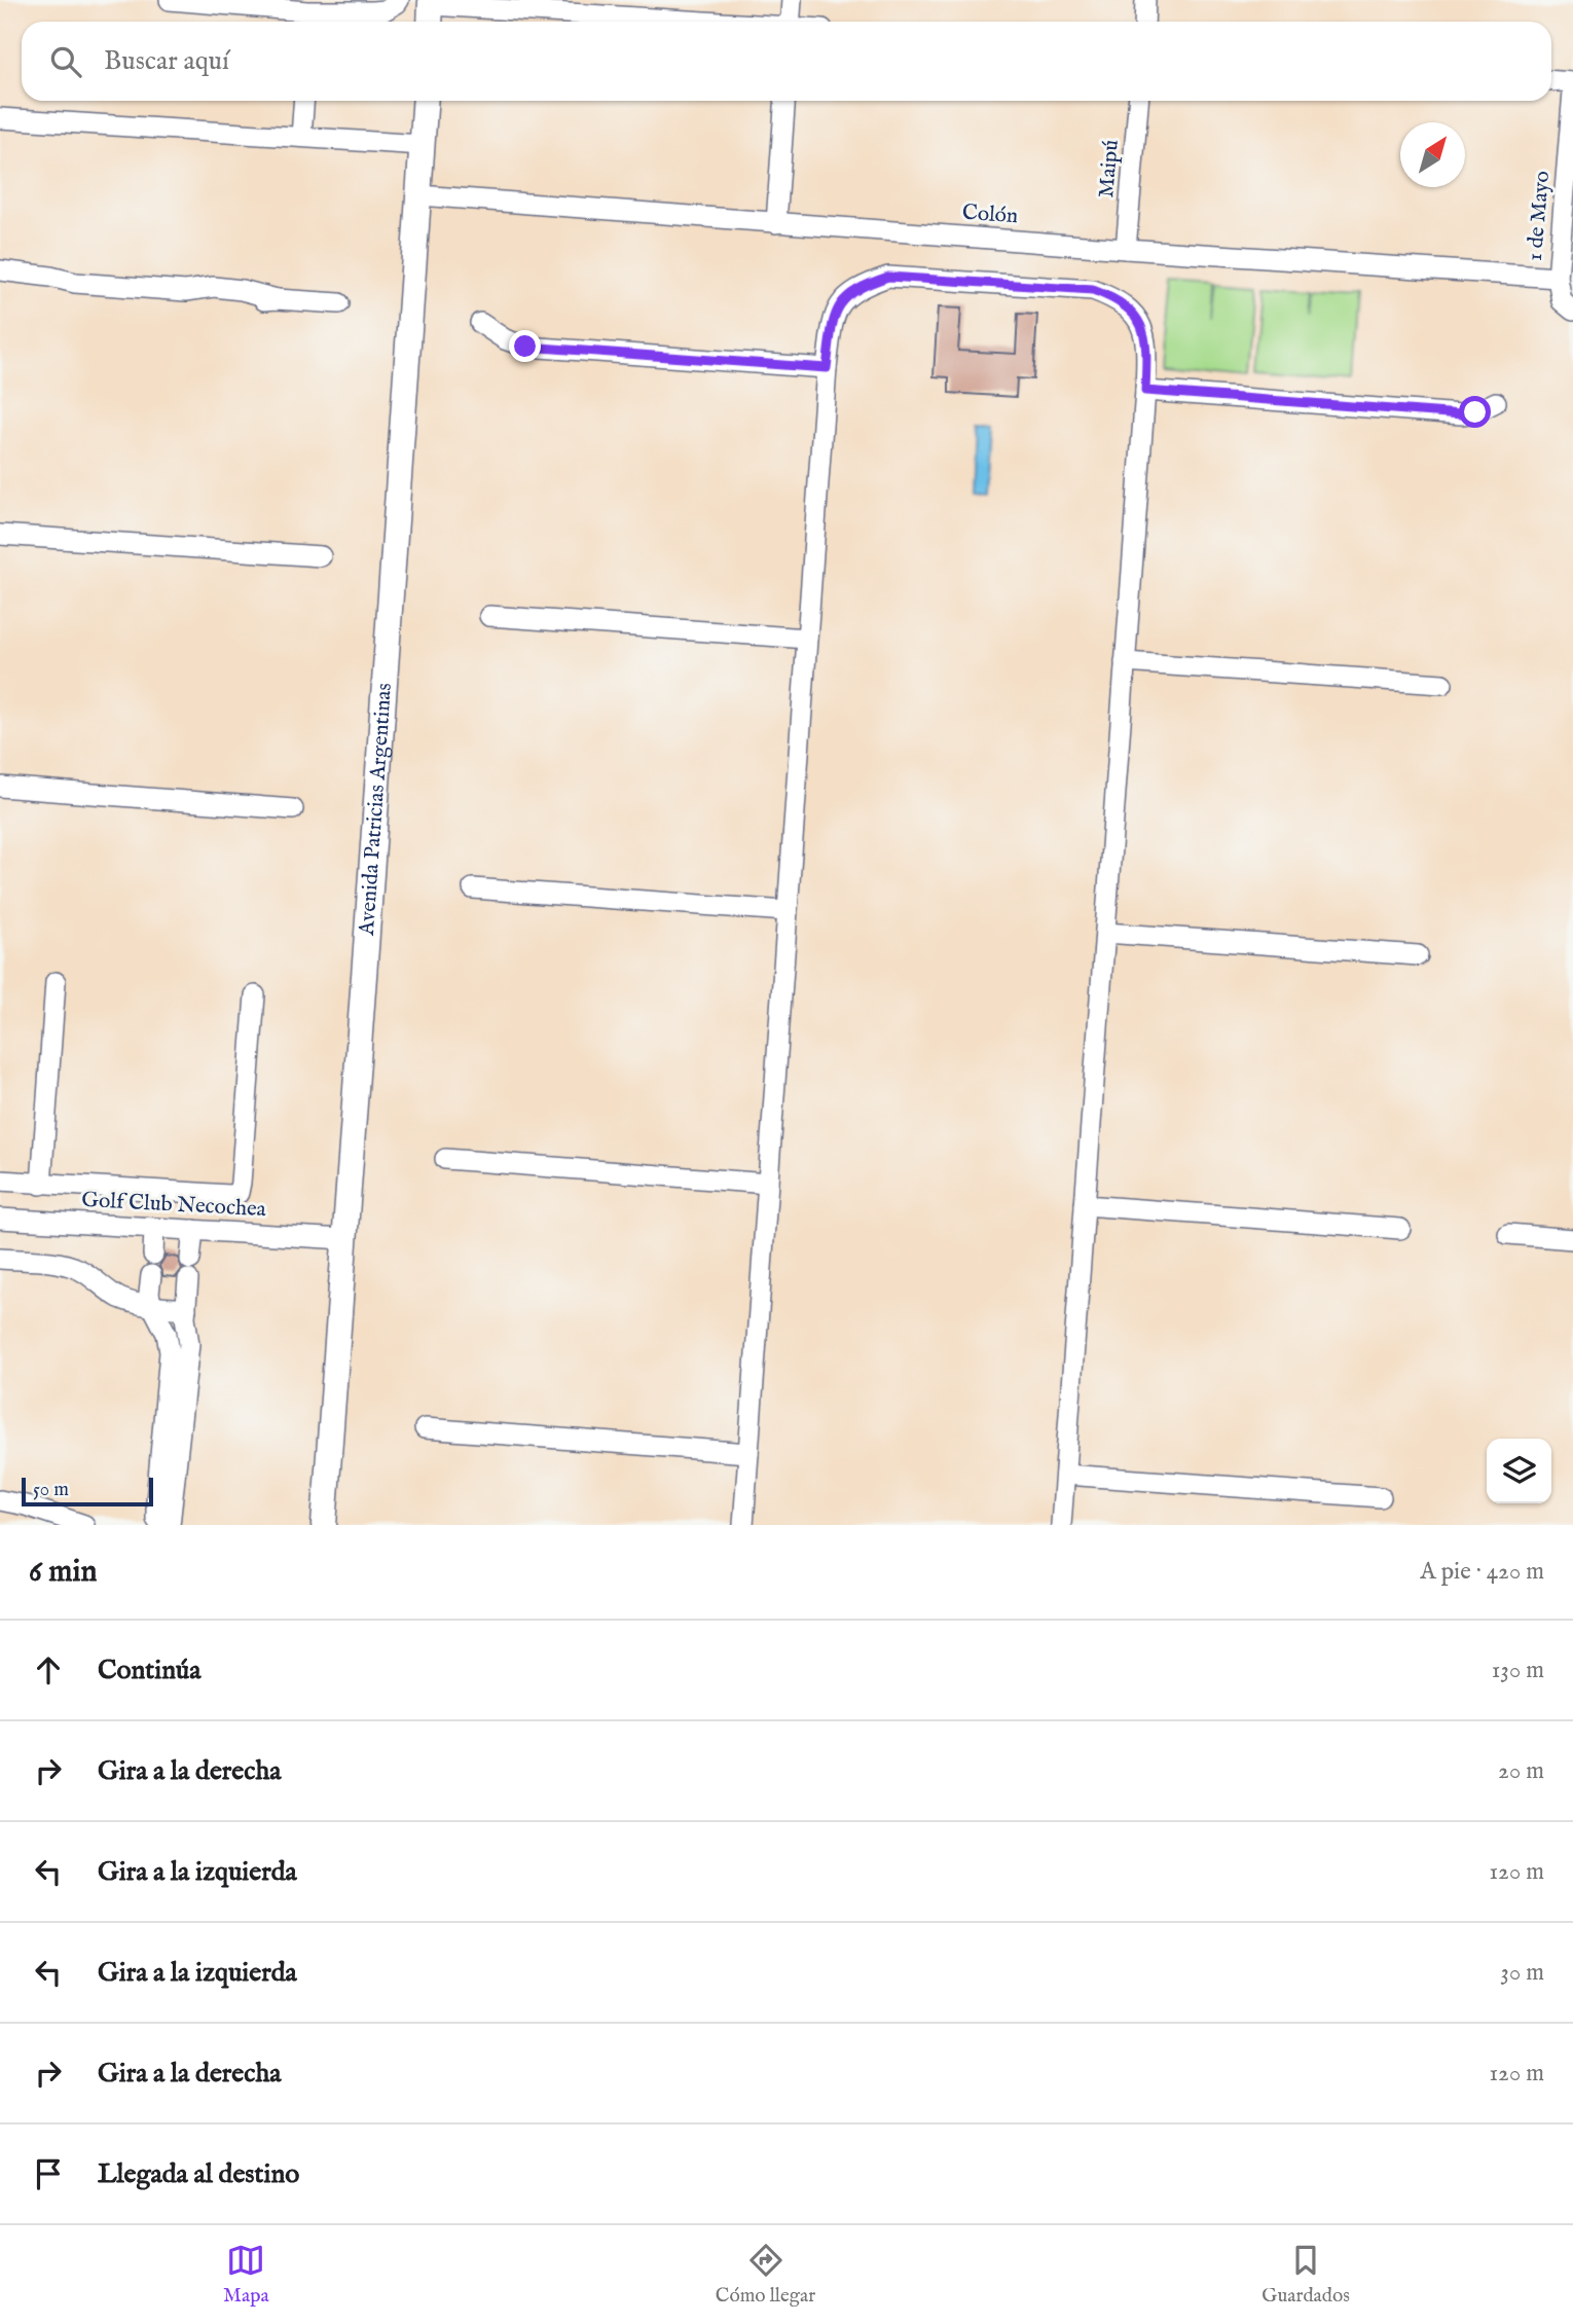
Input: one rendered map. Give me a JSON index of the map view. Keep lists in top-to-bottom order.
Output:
{
  "streets": {
    "street": [
      "Maipú",
      "Colón",
      "1 de Mayo",
      "Avenida Patricias Argentinas",
      "Golf Club Necochea"
    ]
  },
  "crossings": [
    ["Maipú", "Colón"],
    ["Colón", "1 de Mayo"],
    ["Colón", "Avenida Patricias Argentinas"],
    ["Avenida Patricias Argentinas", "Golf Club Necochea"]
  ],
  "scale_bar": "50 m",
  "north": "top right",
  "page": {
    "search": "Buscar aquí",
    "scale": "50 m",
    "heading": ["6 min", "A pie · 420 m"],
    "list": [
      ["Continúa", "130 m"],
      ["Gira a la derecha", "20 m"],
      ["Gira a la izquierda", "120 m"],
      ["Gira a la izquierda", "30 m"],
      ["Gira a la derecha", "120 m"],
      "Llegada al destino"
    ],
    "nav": ["Mapa", "Cómo llegar", "Guardados"]
  }
}
